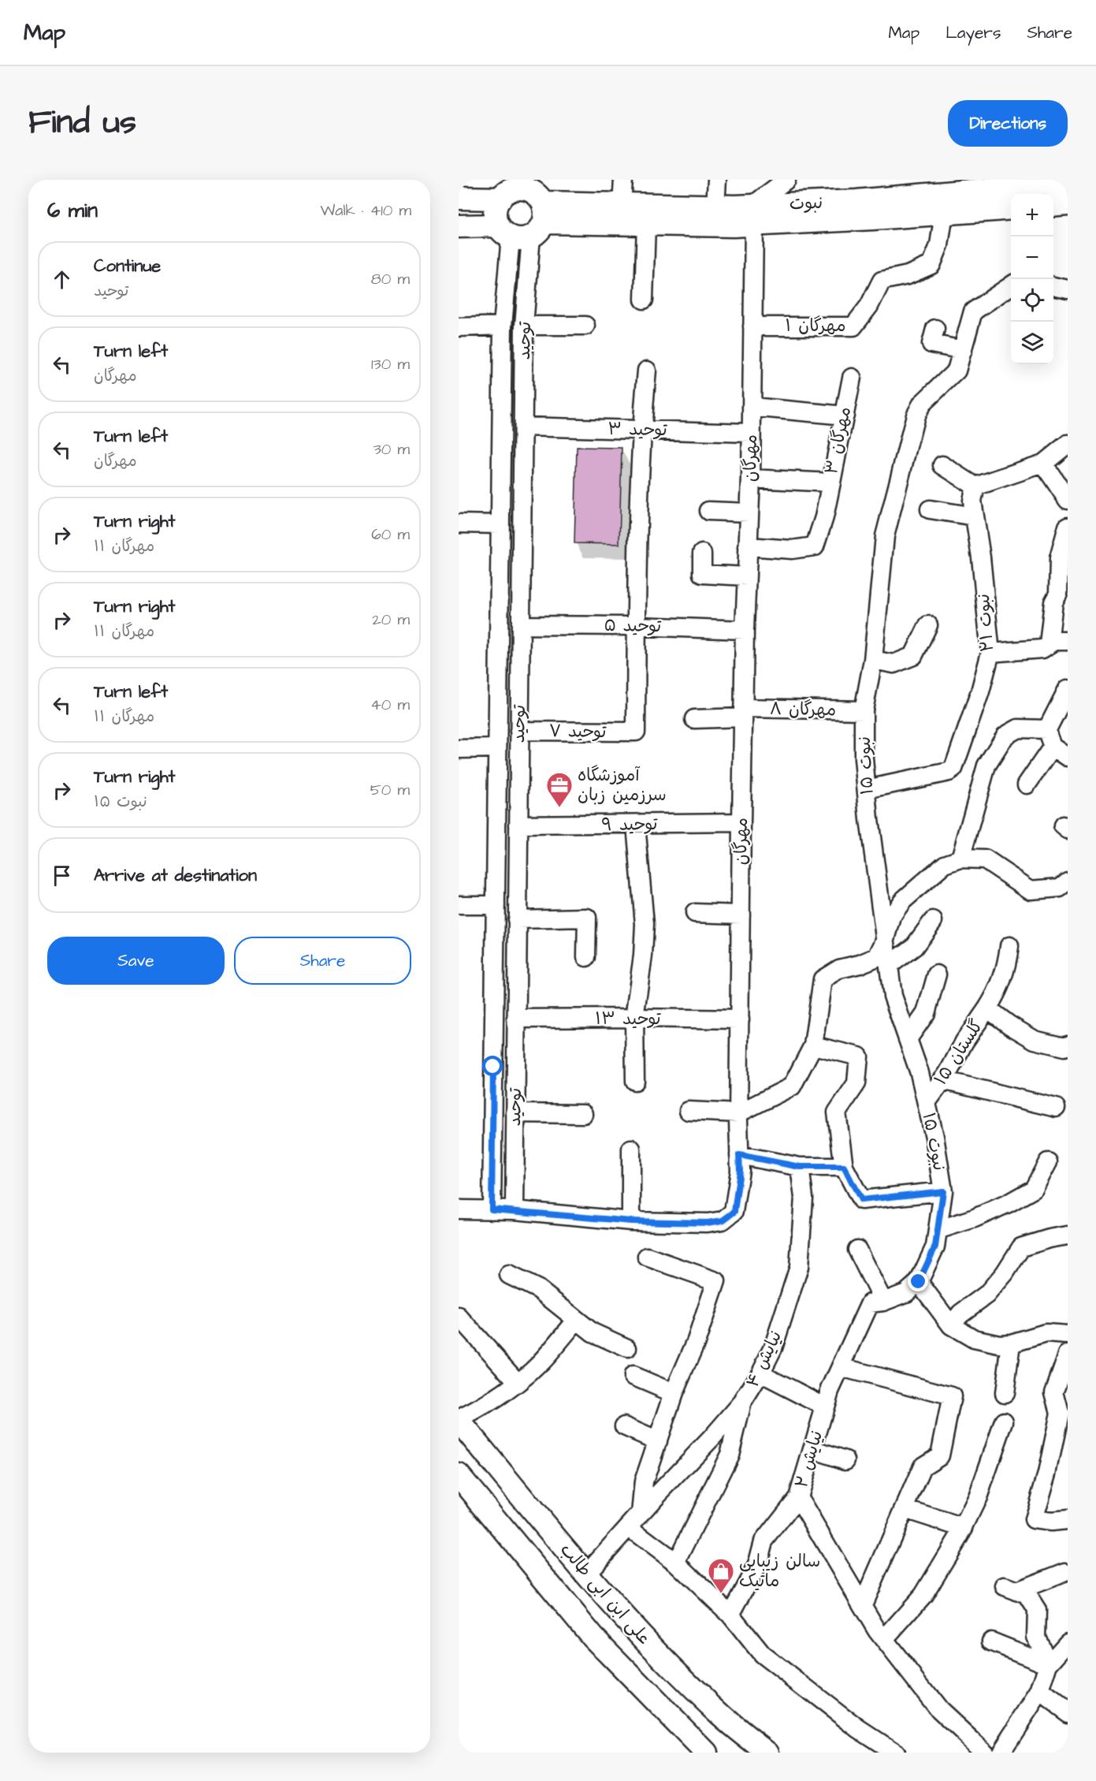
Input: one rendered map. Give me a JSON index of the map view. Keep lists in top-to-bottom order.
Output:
{
  "streets": {
    "main road": ["نبوت", "علی ابن ابی طالب"],
    "street": [
      "مهرگان ۱",
      "توحید",
      "توحید ۳",
      "مهرگان ۳",
      "مهرگان",
      "نبوت ۲۱",
      "توحید ۵",
      "مهرگان ۸",
      "توحید ۷",
      "نبوت ۱۵",
      "توحید ۹",
      "توحید ۱۳",
      "گلستان ۱۵",
      "نیایش ۴",
      "نیایش ۲"
    ]
  },
  "crossings": [
    ["نبوت", "مهرگان ۱"],
    ["نبوت", "توحید"],
    ["نبوت", "مهرگان"],
    ["مهرگان ۱", "مهرگان"],
    ["توحید", "توحید ۳"],
    ["توحید", "مهرگان"],
    ["توحید", "توحید ۵"],
    ["توحید", "توحید ۷"],
    ["توحید", "توحید ۹"],
    ["توحید", "توحید ۱۳"],
    ["توحید ۳", "مهرگان"],
    ["مهرگان ۳", "مهرگان"],
    ["مهرگان", "توحید ۵"],
    ["مهرگان", "مهرگان ۸"],
    ["مهرگان", "توحید ۹"],
    ["مهرگان", "توحید ۱۳"],
    ["نبوت ۲۱", "نبوت ۱۵"],
    ["توحید ۵", "توحید ۷"],
    ["مهرگان ۸", "نبوت ۱۵"],
    ["نبوت ۱۵", "گلستان ۱۵"],
    ["نبوت ۱۵", "نیایش ۲"],
    ["نیایش ۴", "علی ابن ابی طالب"]
  ],
  "places": {
    "office": ["آموزشگاه سرزمین زبان"],
    "shop": ["سالن زیبایی ماتیک"]
  },
  "page": {
    "header": "Map",
    "nav": ["Map", "Layers", "Share"],
    "title": "Find us",
    "buttons": [
      "Directions",
      ["Save", "Share"]
    ],
    "heading": ["6 min", "Walk · 410 m"],
    "map_buttons": ["+", "−"],
    "list": [
      ["Continue", "توحید", "80 m"],
      ["Turn left", "مهرگان", "130 m"],
      ["Turn left", "مهرگان", "30 m"],
      ["Turn right", "مهرگان ۱۱", "60 m"],
      ["Turn right", "مهرگان ۱۱", "20 m"],
      ["Turn left", "مهرگان ۱۱", "40 m"],
      ["Turn right", "نبوت ۱۵", "50 m"],
      "Arrive at destination"
    ]
  }
}
